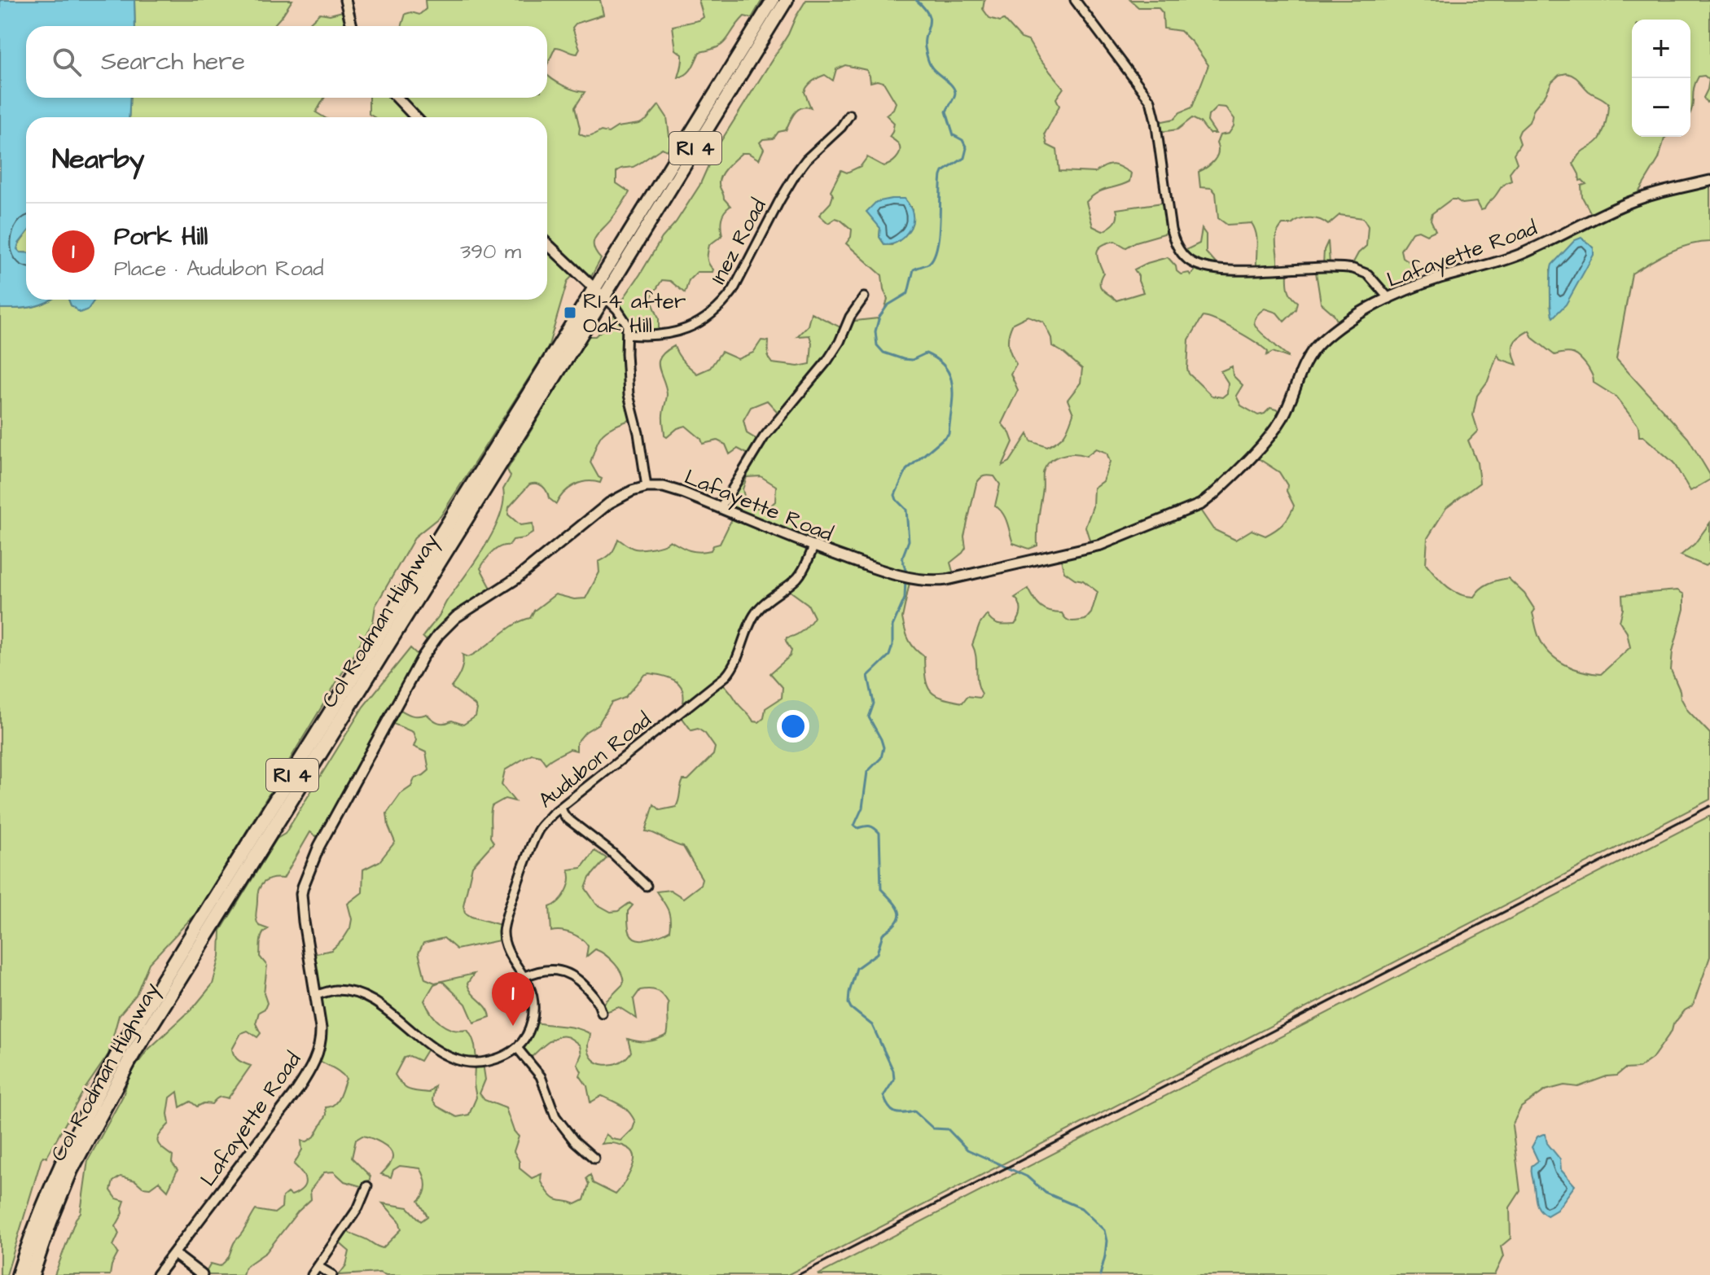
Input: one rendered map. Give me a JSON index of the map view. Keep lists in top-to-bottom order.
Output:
{
  "streets": {
    "highway": ["RI 4", "Col Rodman Highway"],
    "street": ["Inez Road", "Lafayette Road", "Audubon Road"]
  },
  "crossings": [
    ["Lafayette Road", "Audubon Road"]
  ],
  "places": {
    "transit": ["RI-4 after Oak Hill"]
  },
  "page": {
    "map_buttons": ["+", "−"],
    "search": "Search here",
    "heading": "Nearby",
    "list": [
      {
        "mark": "1",
        "name": "Pork Hill",
        "note": "Place · Audubon Road",
        "value": "390 m"
      }
    ],
    "pins": "1"
  }
}
